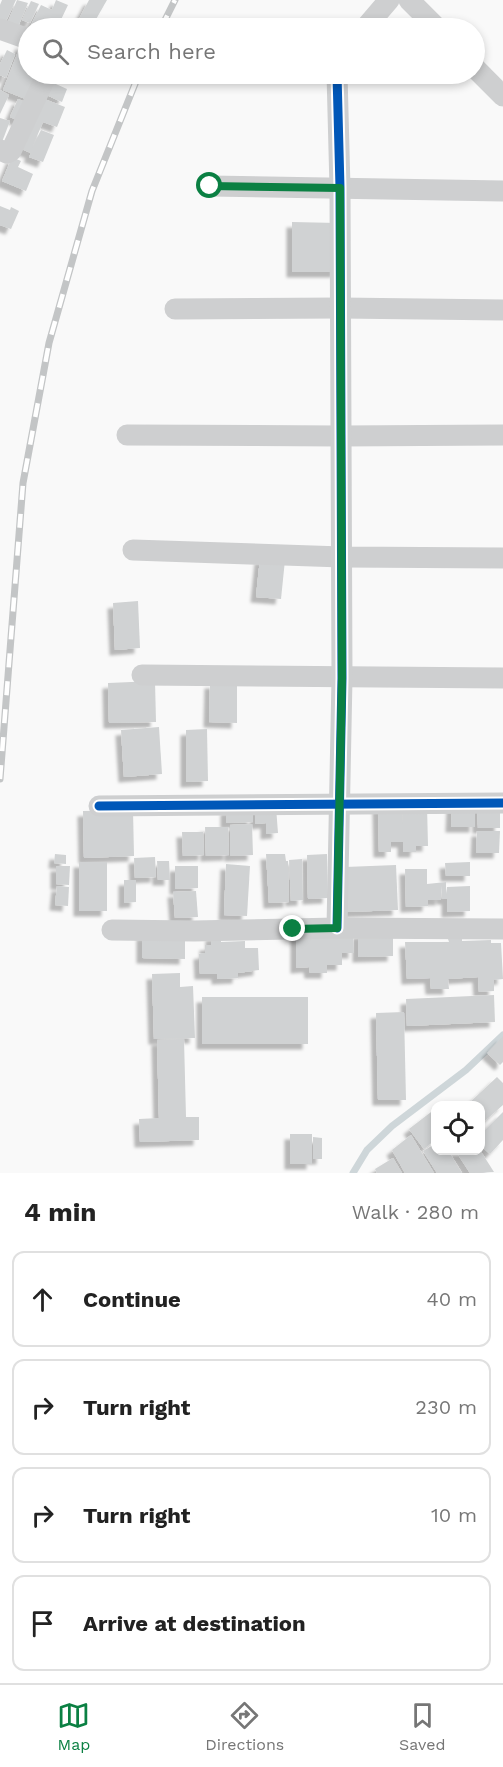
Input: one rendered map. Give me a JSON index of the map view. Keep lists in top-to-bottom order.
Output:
{
  "page": {
    "search": "Search here",
    "heading": ["4 min", "Walk · 280 m"],
    "list": [
      ["Continue", "40 m"],
      ["Turn right", "230 m"],
      ["Turn right", "10 m"],
      "Arrive at destination"
    ],
    "nav": ["Map", "Directions", "Saved"]
  }
}
